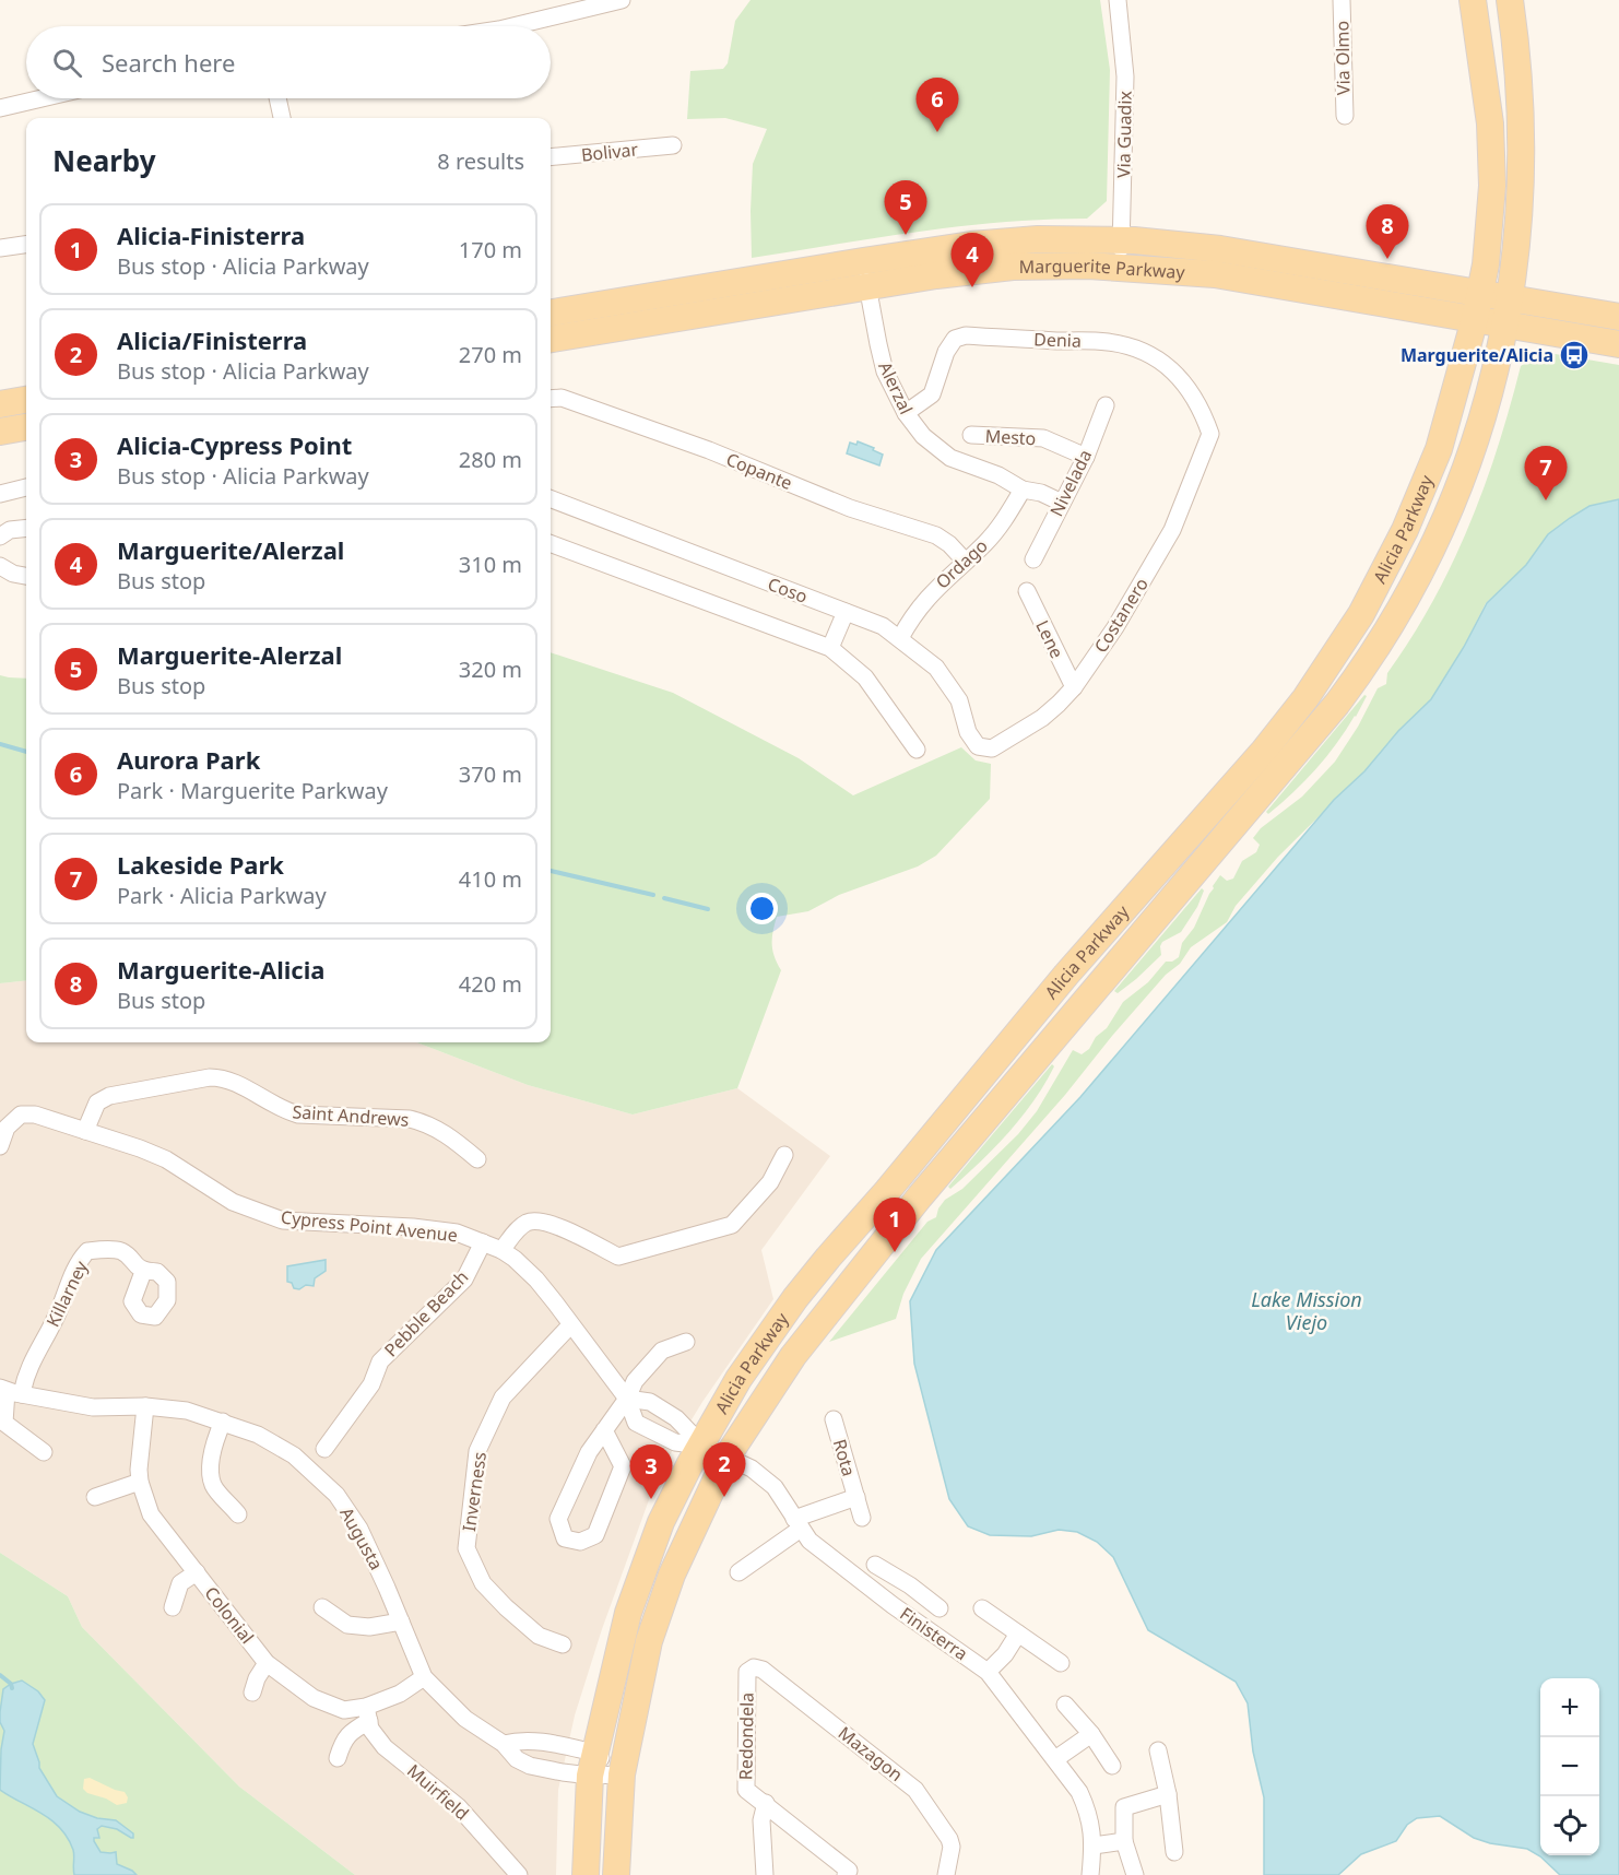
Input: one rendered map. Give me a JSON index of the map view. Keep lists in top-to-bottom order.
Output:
{
  "streets": {
    "main road": ["Marguerite Parkway", "Alicia Parkway"],
    "street": [
      "Via Olmo",
      "Via Guadix",
      "Bolivar",
      "Denia",
      "Alerzal",
      "Mesto",
      "Copante",
      "Nivelada",
      "Ordago",
      "Coso",
      "Costanero",
      "Lene",
      "Saint Andrews",
      "Cypress Point Avenue",
      "Killarney",
      "Pebble Beach",
      "Rota",
      "Inverness",
      "Augusta",
      "Colonial",
      "Finisterra",
      "Redondela",
      "Mazagon",
      "Muirfield"
    ]
  },
  "crossings": [
    ["Via Guadix", "Marguerite Parkway"],
    ["Marguerite Parkway", "Alerzal"],
    ["Marguerite Parkway", "Alicia Parkway"],
    ["Denia", "Alerzal"],
    ["Denia", "Costanero"],
    ["Alerzal", "Nivelada"],
    ["Alerzal", "Ordago"],
    ["Mesto", "Nivelada"],
    ["Copante", "Ordago"],
    ["Alicia Parkway", "Cypress Point Avenue"],
    ["Alicia Parkway", "Augusta"],
    ["Alicia Parkway", "Finisterra"],
    ["Ordago", "Coso"],
    ["Coso", "Costanero"],
    ["Costanero", "Lene"],
    ["Saint Andrews", "Cypress Point Avenue"],
    ["Cypress Point Avenue", "Pebble Beach"],
    ["Cypress Point Avenue", "Inverness"],
    ["Cypress Point Avenue", "Finisterra"],
    ["Killarney", "Augusta"],
    ["Rota", "Finisterra"],
    ["Augusta", "Colonial"],
    ["Colonial", "Muirfield"],
    ["Redondela", "Mazagon"]
  ],
  "water": ["Lake Mission Viejo"],
  "places": {
    "bus stop": ["Marguerite/Alicia"]
  },
  "page": {
    "search": "Search here",
    "pins": [
      "6",
      "5",
      "8",
      "4",
      "7",
      "1",
      "2",
      "3"
    ],
    "heading": ["Nearby", "8 results"],
    "list": [
      {
        "mark": "1",
        "name": "Alicia-Finisterra",
        "note": "Bus stop · Alicia Parkway",
        "value": "170 m"
      },
      {
        "mark": "2",
        "name": "Alicia/Finisterra",
        "note": "Bus stop · Alicia Parkway",
        "value": "270 m"
      },
      {
        "mark": "3",
        "name": "Alicia-Cypress Point",
        "note": "Bus stop · Alicia Parkway",
        "value": "280 m"
      },
      {
        "mark": "4",
        "name": "Marguerite/Alerzal",
        "note": "Bus stop",
        "value": "310 m"
      },
      {
        "mark": "5",
        "name": "Marguerite-Alerzal",
        "note": "Bus stop",
        "value": "320 m"
      },
      {
        "mark": "6",
        "name": "Aurora Park",
        "note": "Park · Marguerite Parkway",
        "value": "370 m"
      },
      {
        "mark": "7",
        "name": "Lakeside Park",
        "note": "Park · Alicia Parkway",
        "value": "410 m"
      },
      {
        "mark": "8",
        "name": "Marguerite-Alicia",
        "note": "Bus stop",
        "value": "420 m"
      }
    ],
    "map_buttons": ["+", "−"]
  }
}
